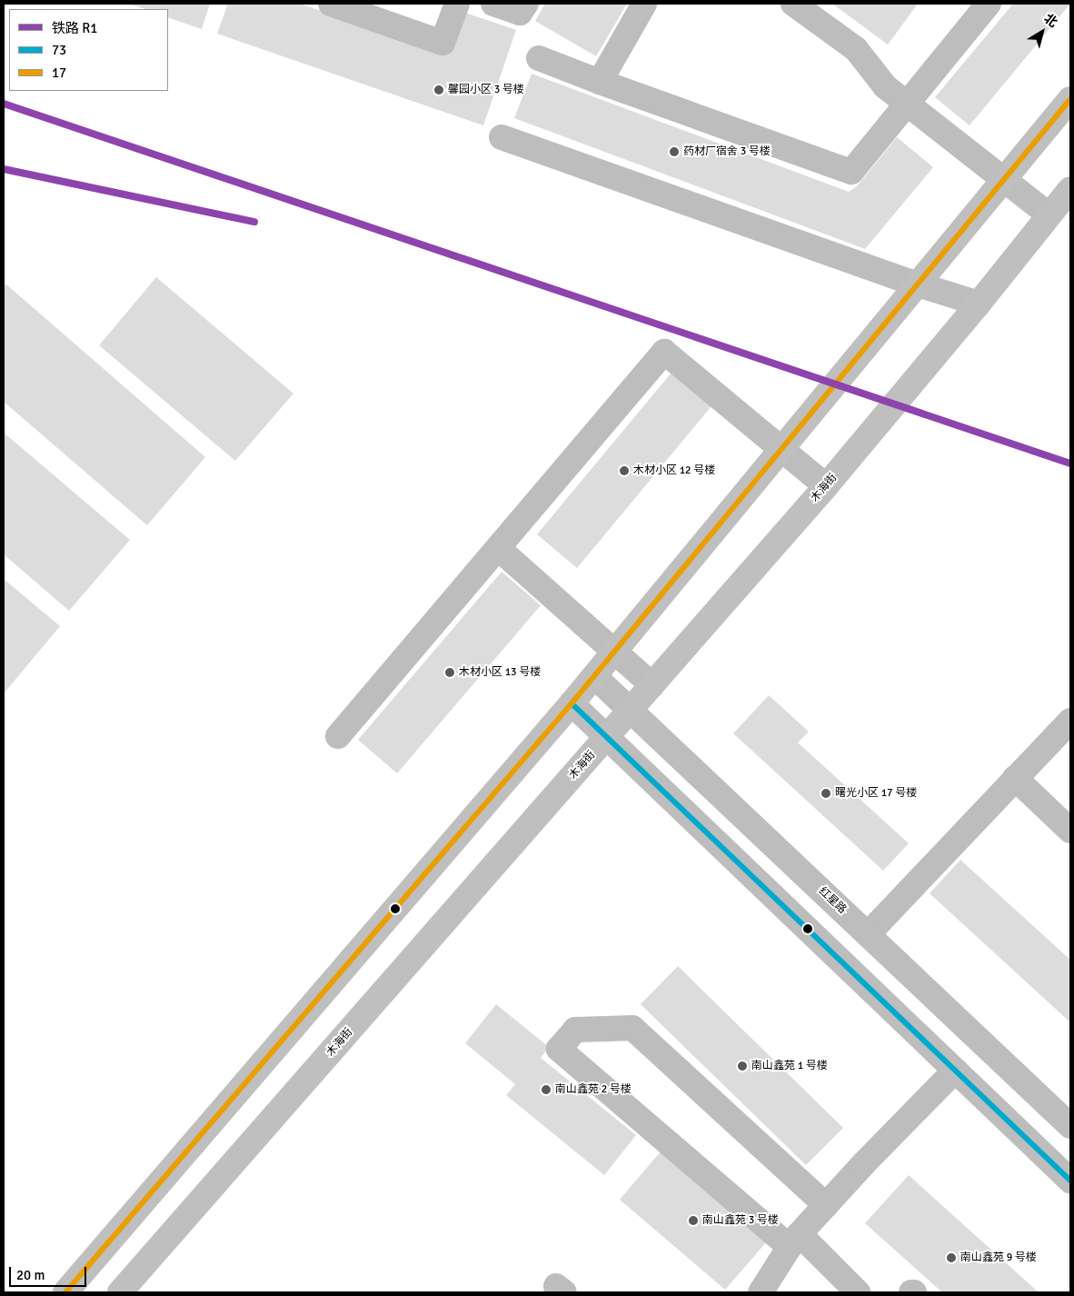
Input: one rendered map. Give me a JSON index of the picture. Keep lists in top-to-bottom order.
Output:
{
  "streets": {
    "main road": ["木海街"],
    "street": ["红星路"]
  },
  "crossings": [
    ["木海街", "红星路"]
  ],
  "places": [
    "馨园小区 3 号楼",
    "药材厂宿舍 3 号楼",
    "木材小区 12 号楼",
    "木材小区 13 号楼",
    "曙光小区 17 号楼",
    "南山鑫苑 1 号楼",
    "南山鑫苑 2 号楼",
    "南山鑫苑 3 号楼",
    "南山鑫苑 9 号楼"
  ],
  "lines": ["transit line 17", "rail line R1", "transit line 73"],
  "legend": ["铁路 R1", "73", "17"],
  "scale_bar": "20 m",
  "north": "top right"
}
